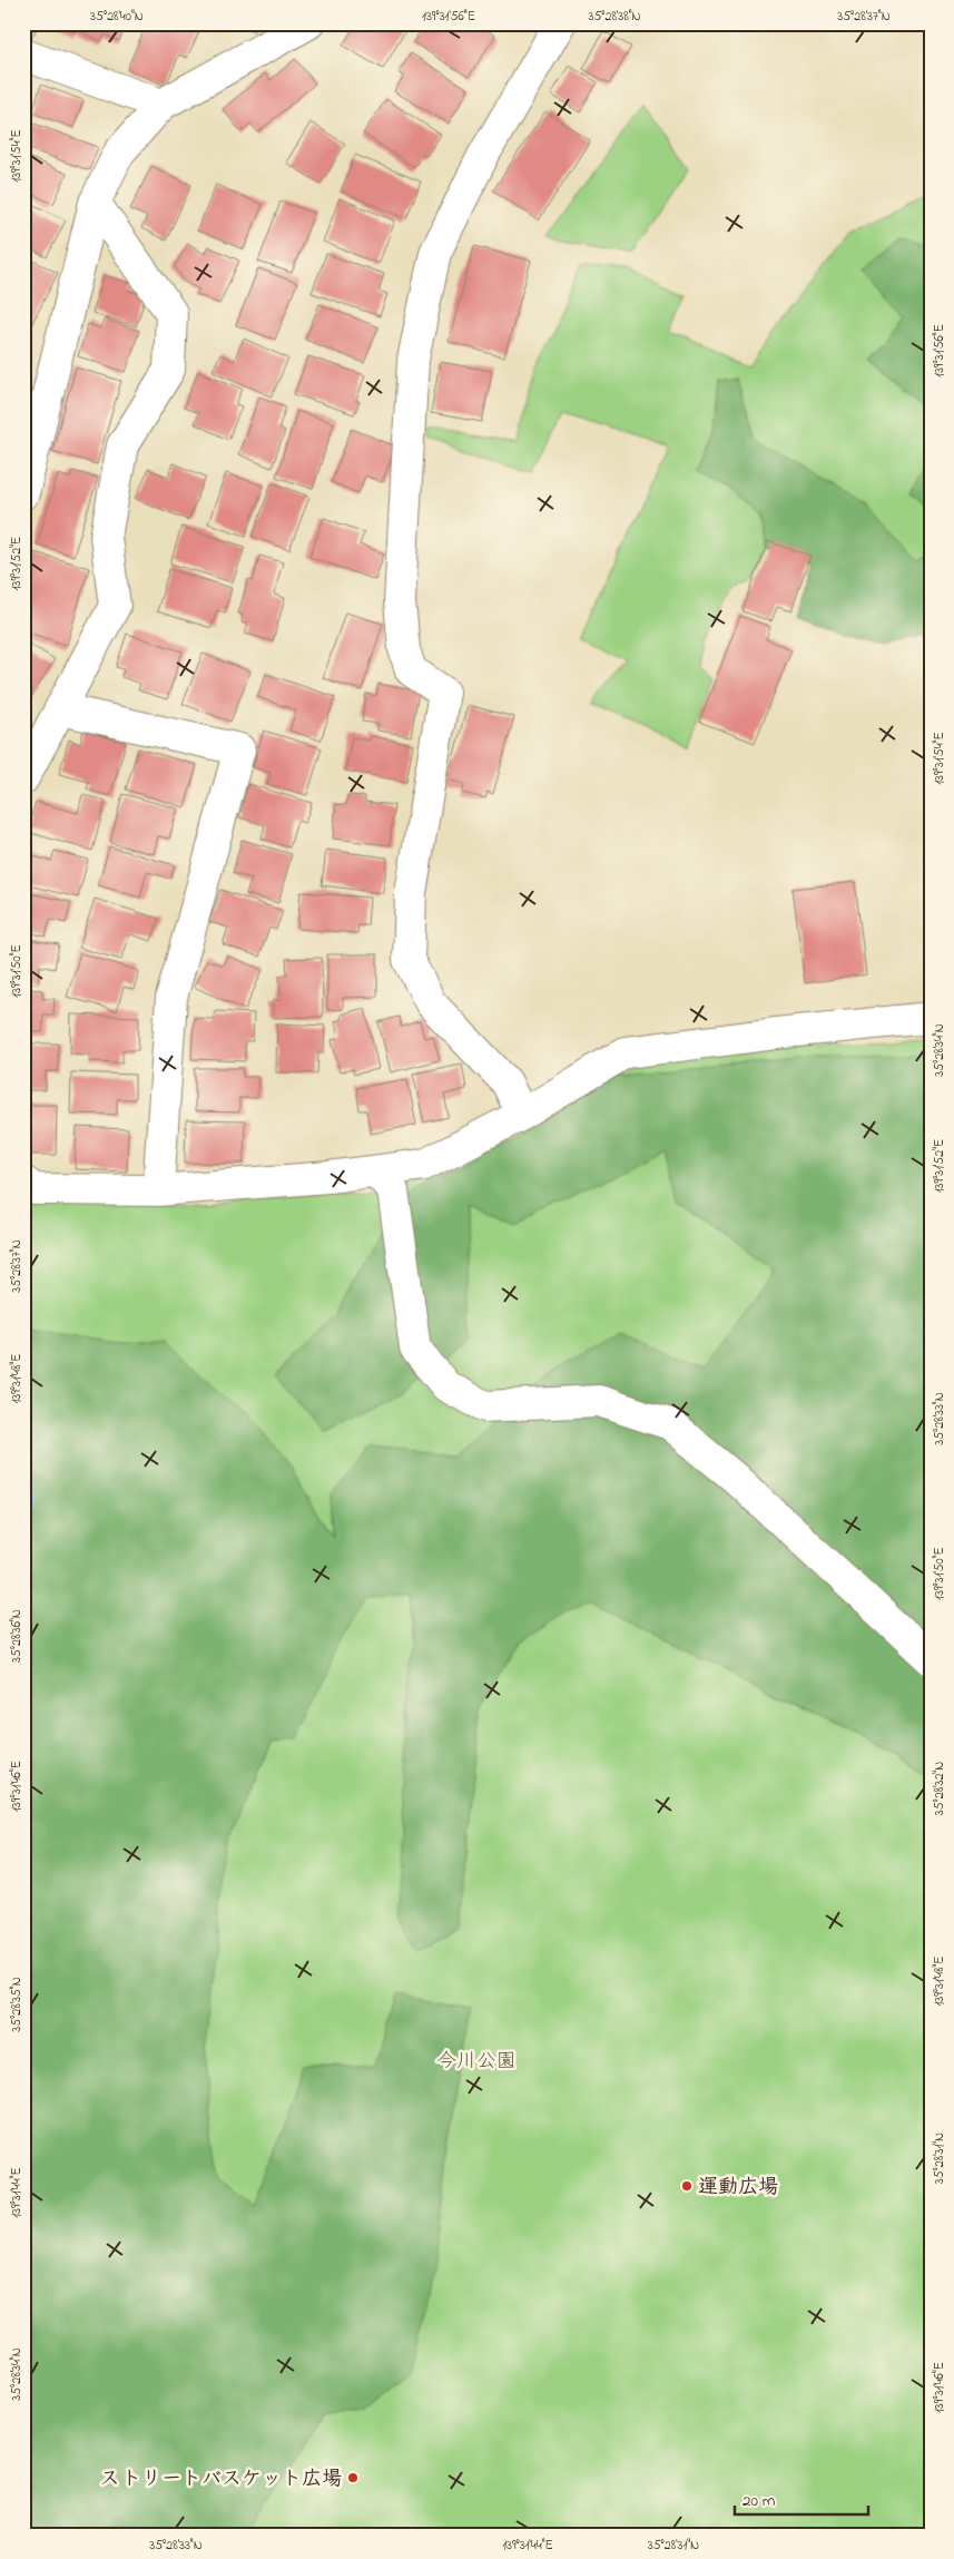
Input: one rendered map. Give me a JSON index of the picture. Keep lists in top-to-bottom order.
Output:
{
  "parks": ["今川公園"],
  "places": ["運動広場", "ストリートバスケット広場"],
  "scale_bar": "20 m",
  "coordinates": [
    "35°28'40\"N",
    "139°31'56\"E",
    "35°28'38\"N",
    "35°28'37\"N",
    "139°31'54\"E",
    "139°31'52\"E",
    "139°31'50\"E",
    "35°28'34\"N",
    "139°31'48\"E",
    "35°28'33\"N",
    "35°28'36\"N",
    "139°31'46\"E",
    "35°28'32\"N",
    "35°28'35\"N",
    "35°28'31\"N",
    "139°31'44\"E"
  ]
}
